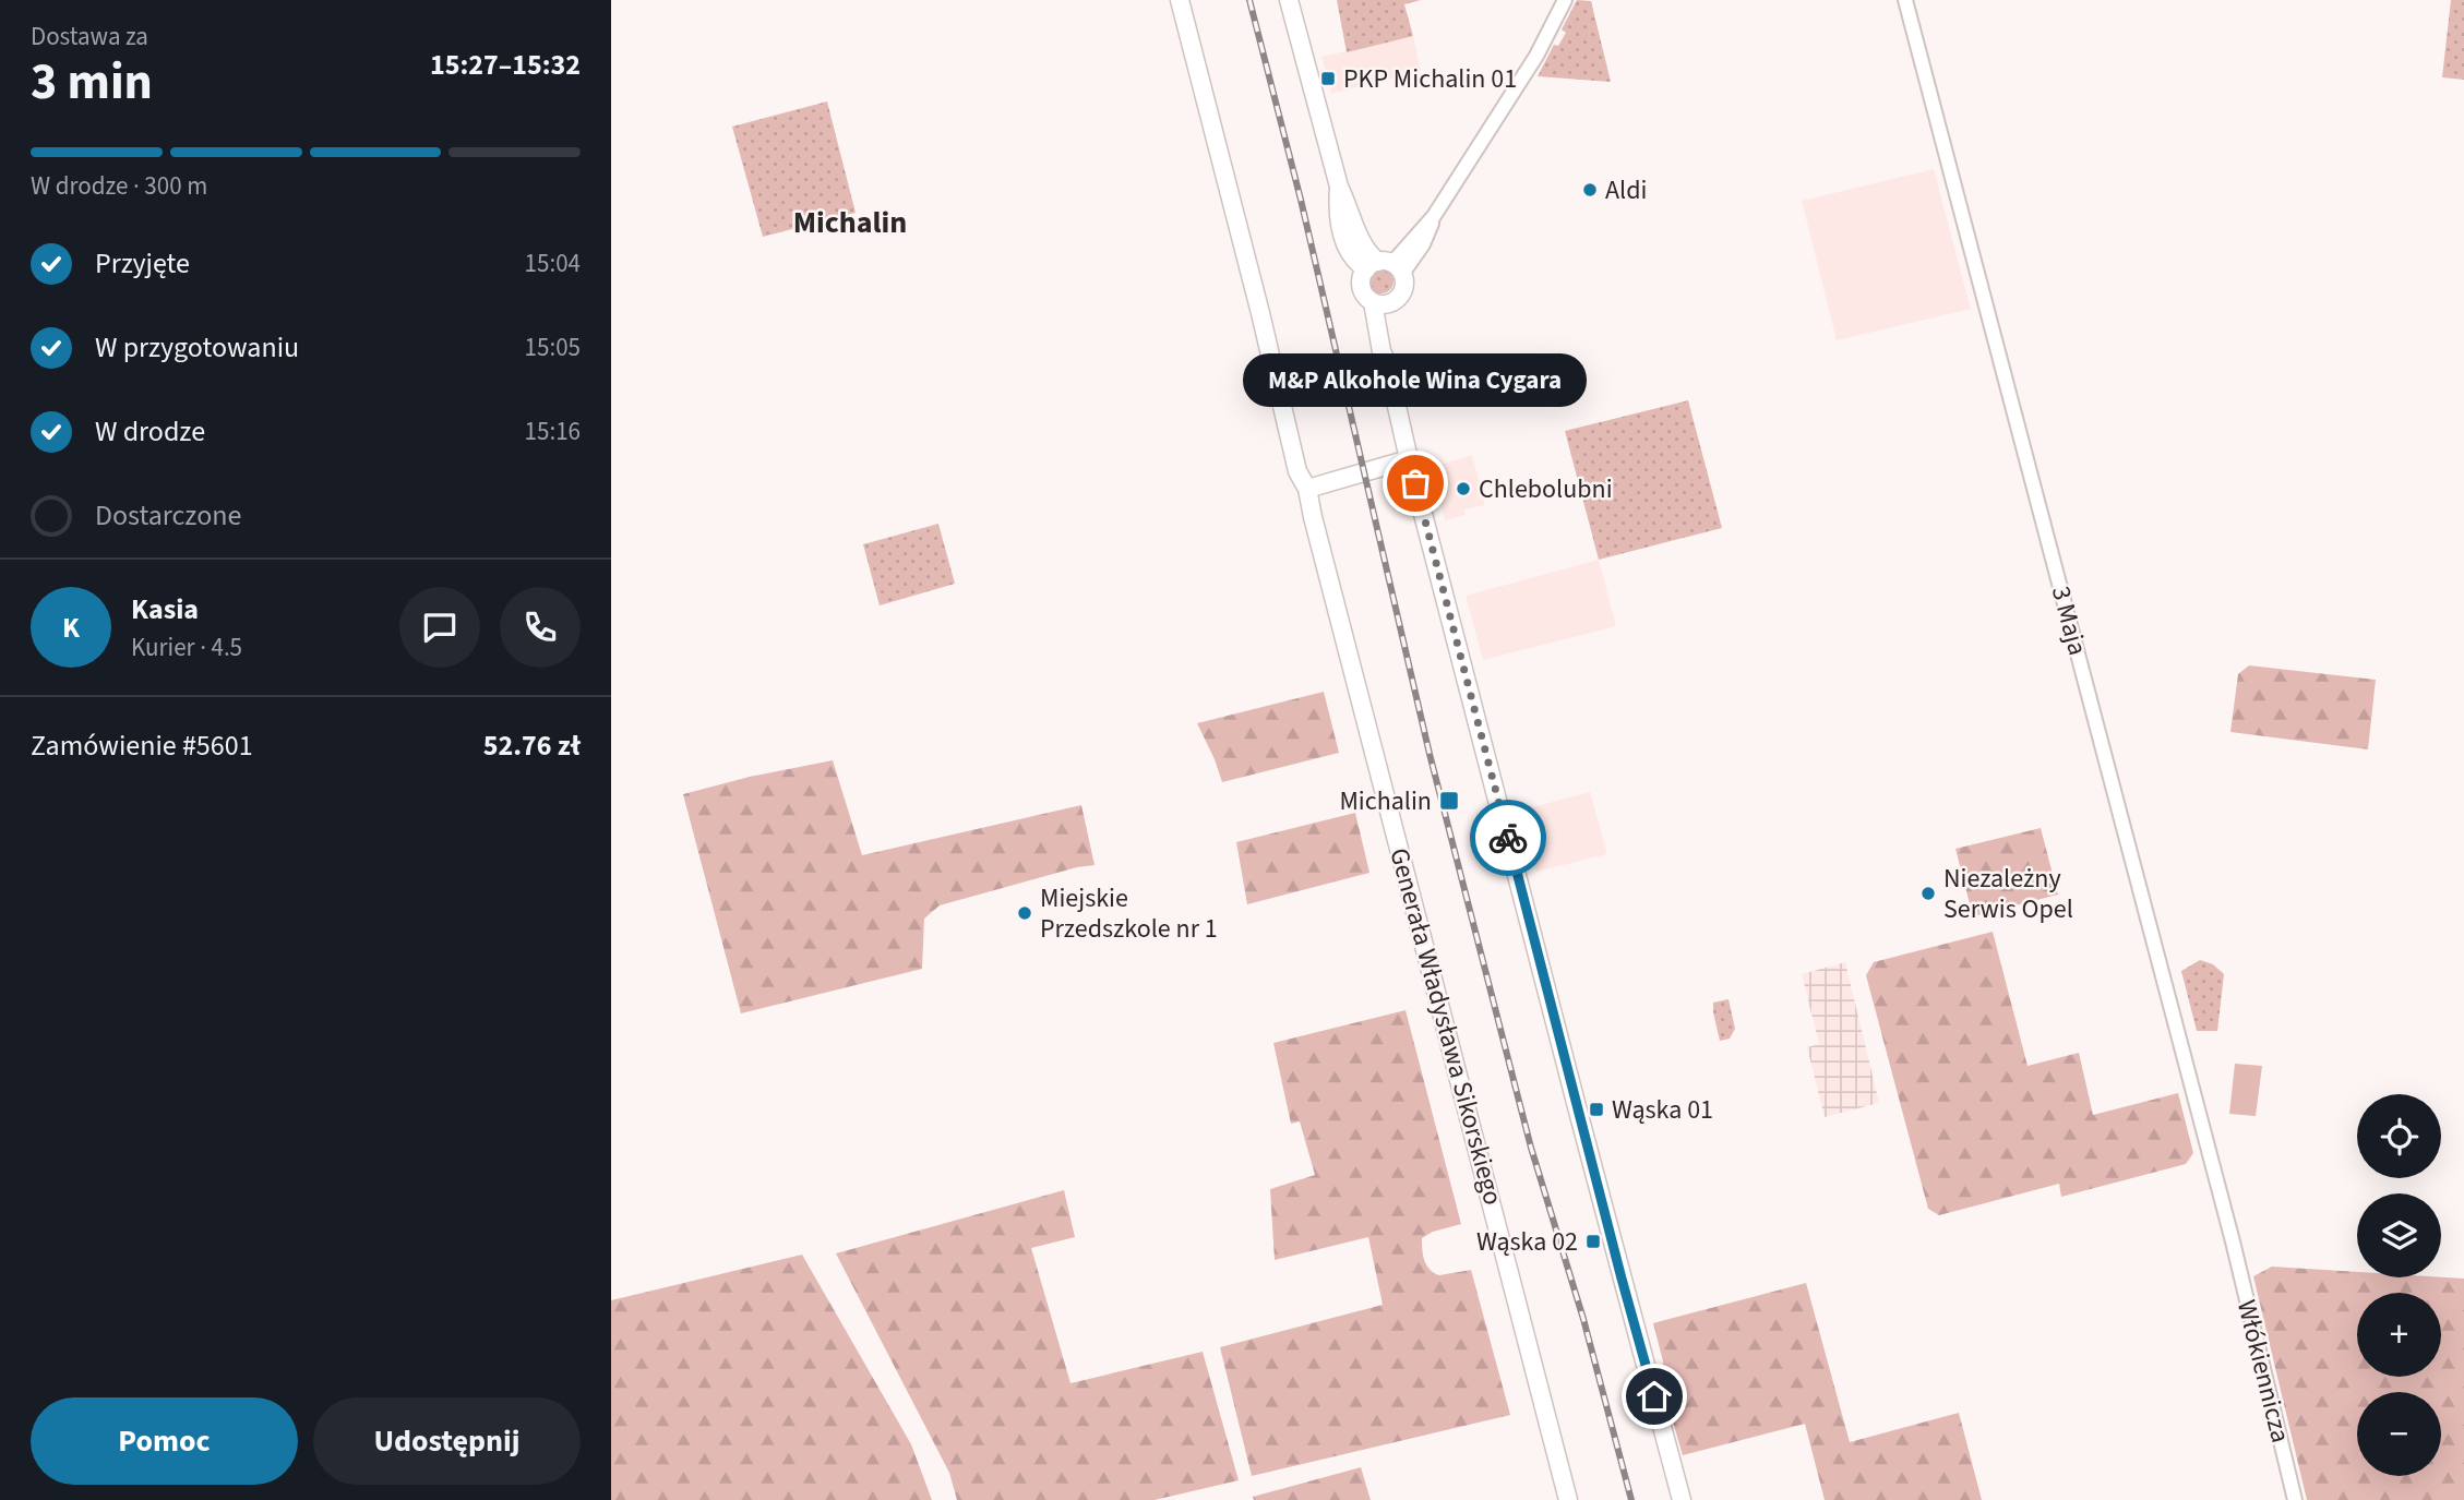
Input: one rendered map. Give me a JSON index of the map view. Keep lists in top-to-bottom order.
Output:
{
  "streets": {
    "main road": ["Generała Władysława Sikorskiego"],
    "street": ["3 Maja", "Włókiennicza"]
  },
  "crossings": [
    ["3 Maja", "Włókiennicza"]
  ],
  "districts": ["Michalin"],
  "places": {
    "transit": [
      "PKP Michalin 01",
      "Michalin",
      "Wąska 01",
      "Wąska 02"
    ],
    "other": [
      "Aldi",
      "M&P Alkohole Wina Cygara",
      "Chlebolubni",
      "Niezależny Serwis Opel",
      "Miejskie Przedszkole nr 1"
    ]
  },
  "page": {
    "heading": ["3 min", "Dostawa za", "15:27–15:32"],
    "panel": [
      "Kasia",
      "Kurier · 4.5",
      "Zamówienie #5601",
      "52.76 zł"
    ],
    "bar": "W drodze · 300 m",
    "list": [
      ["Przyjęte", "15:04"],
      ["W przygotowaniu", "15:05"],
      ["W drodze", "15:16"],
      "Dostarczone"
    ],
    "bubble": "M&P Alkohole Wina Cygara",
    "round": "K",
    "map_buttons": ["+", "−"],
    "buttons": ["Pomoc", "Udostępnij"]
  }
}
